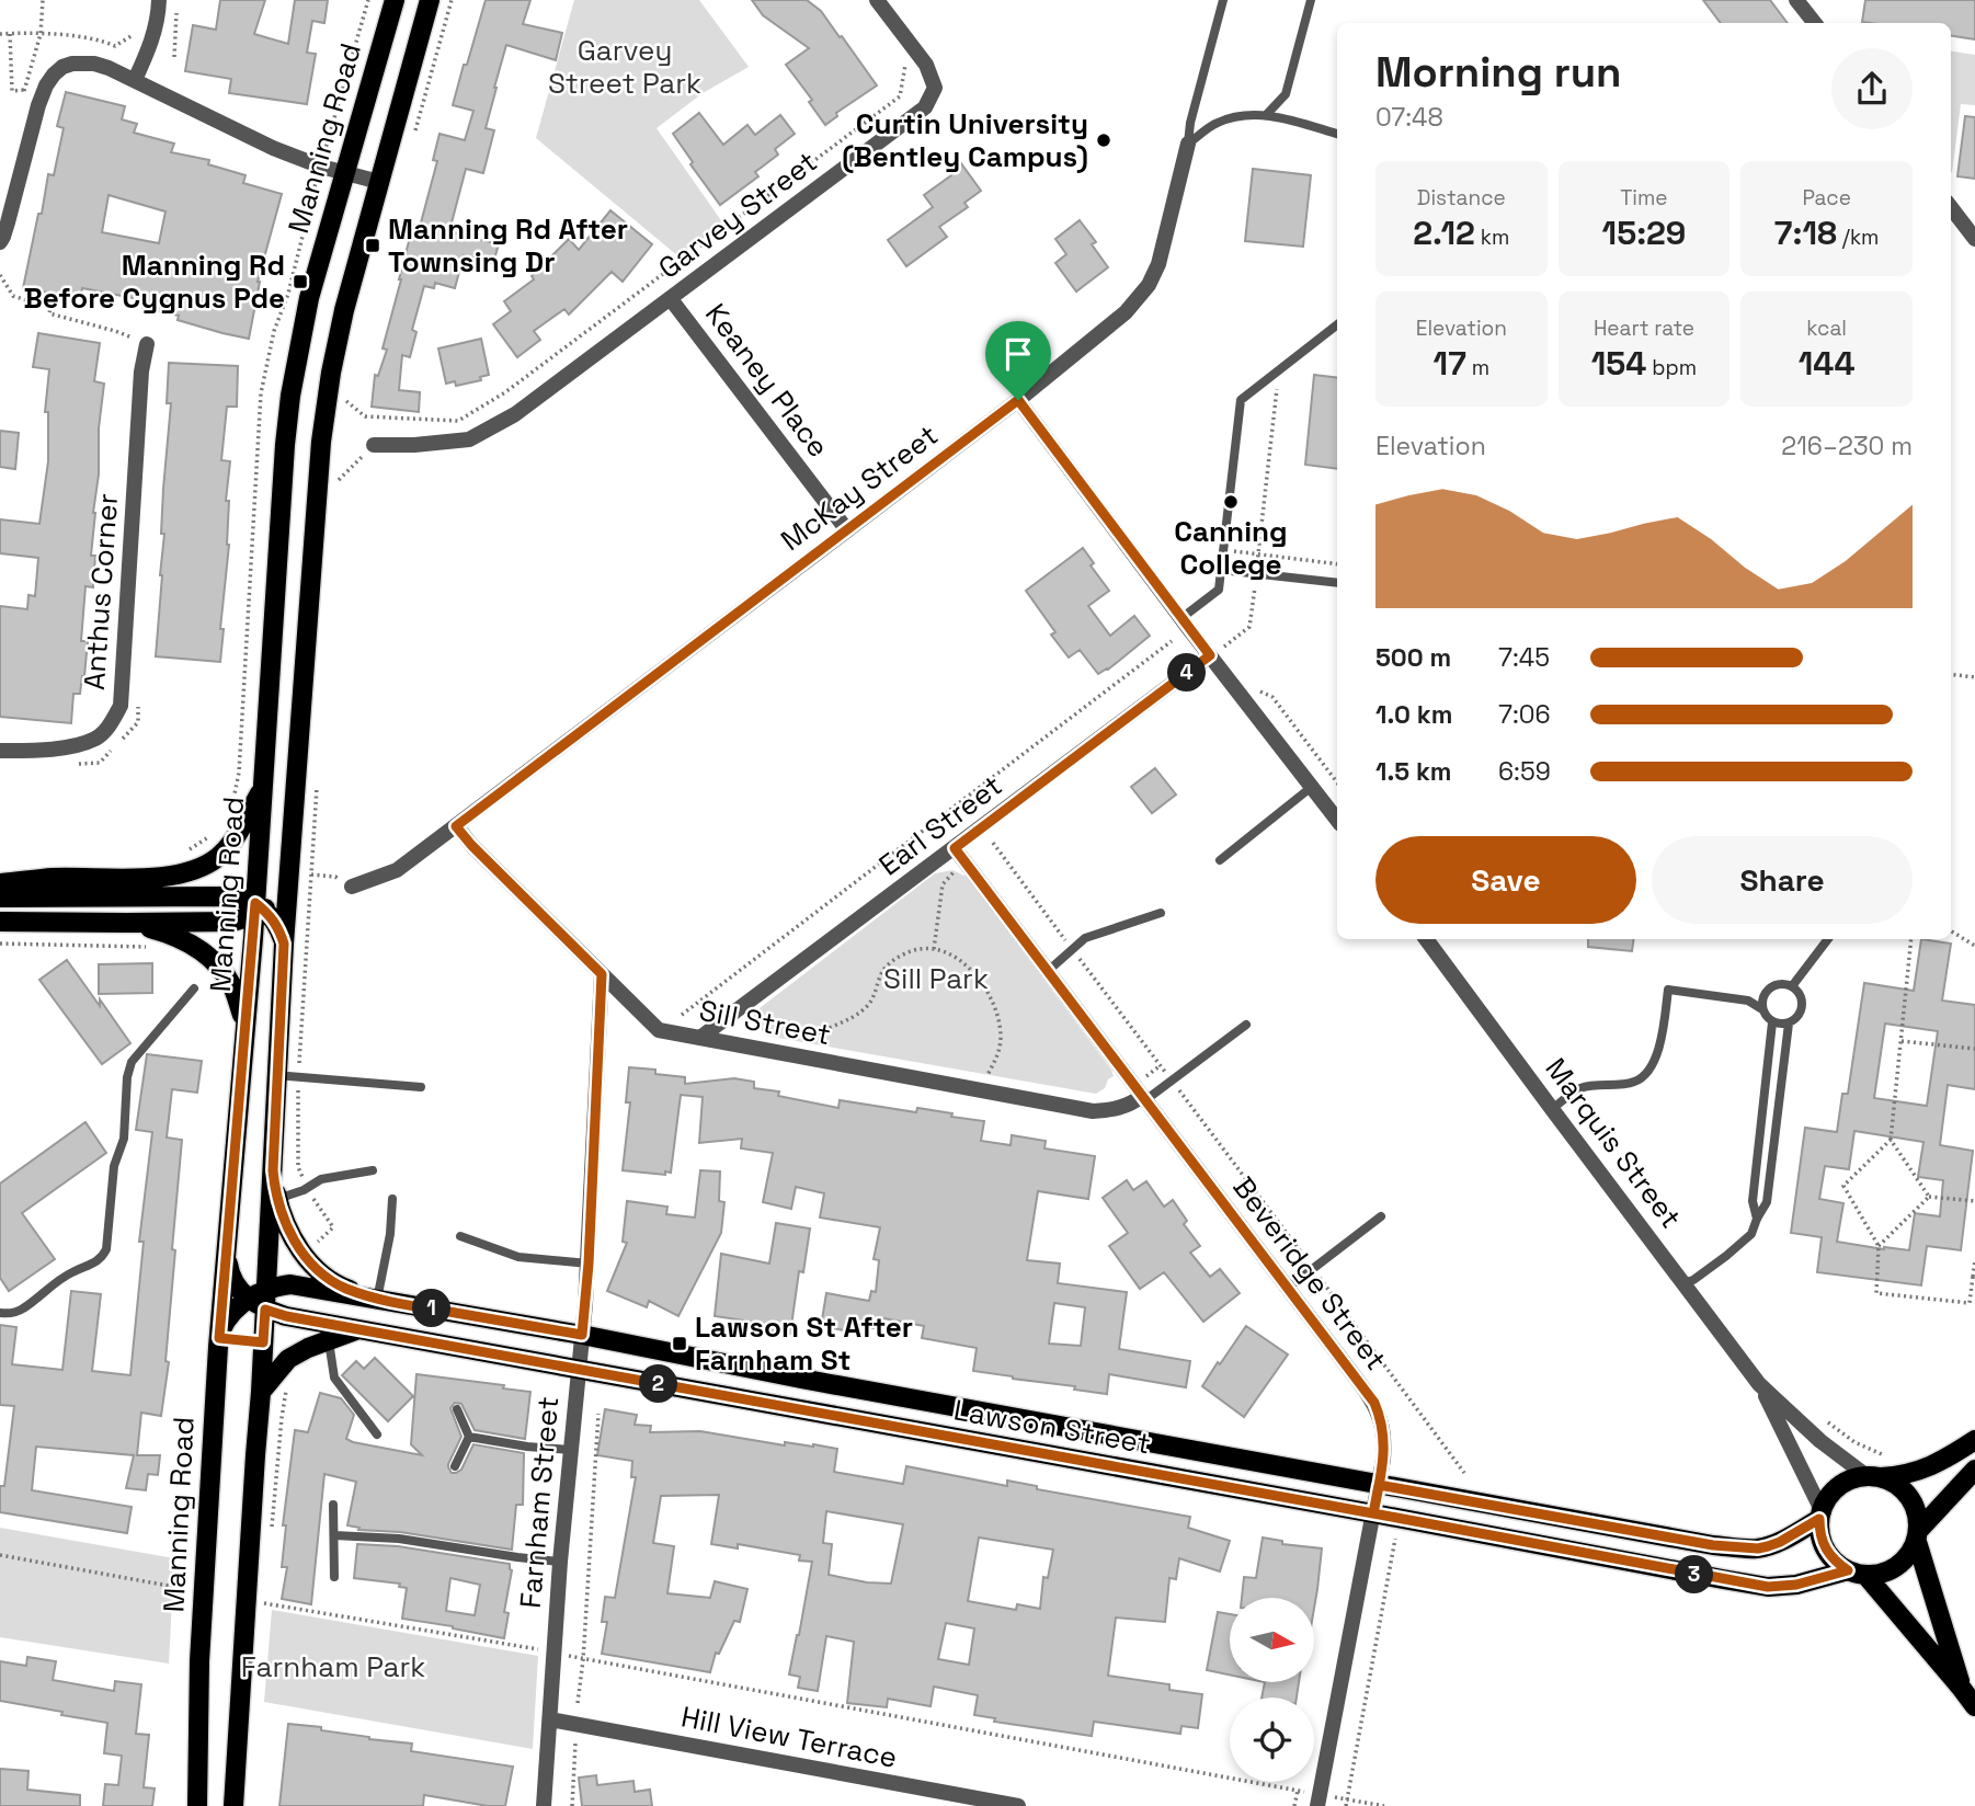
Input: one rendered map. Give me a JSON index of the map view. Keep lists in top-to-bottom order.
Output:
{
  "streets": {
    "main road": ["Manning Road", "Lawson Street"],
    "street": [
      "Garvey Street",
      "Keaney Place",
      "McKay Street",
      "Anthus Corner",
      "Earl Street",
      "Sill Street",
      "Marquis Street",
      "Beveridge Street",
      "Farnham Street",
      "Hill View Terrace"
    ]
  },
  "crossings": [
    ["Garvey Street", "Keaney Place"],
    ["Keaney Place", "McKay Street"],
    ["McKay Street", "Sill Street"],
    ["Earl Street", "Sill Street"],
    ["Earl Street", "Beveridge Street"],
    ["Sill Street", "Beveridge Street"],
    ["Sill Street", "Farnham Street"],
    ["Marquis Street", "Lawson Street"],
    ["Beveridge Street", "Lawson Street"],
    ["Lawson Street", "Farnham Street"],
    ["Farnham Street", "Hill View Terrace"]
  ],
  "parks": ["Garvey Street Park", "Sill Park", "Farnham Park"],
  "places": {
    "other": ["Curtin University (Bentley Campus)", "Canning College"],
    "transit": ["Manning Rd After Townsing Dr", "Manning Rd Before Cygnus Pde", "Lawson St After Farnham St"]
  },
  "north": "right",
  "page": {
    "heading": ["Morning run", "07:48"],
    "stats": [
      ["Distance", "2.12 km"],
      ["Time", "15:29"],
      ["Pace", "7:18 /km"],
      ["Elevation", "17 m"],
      ["Heart rate", "154 bpm"],
      ["kcal", "144"]
    ],
    "chart": ["Elevation", "216–230 m"],
    "list": [
      {
        "name": "500 m",
        "note": "7:45"
      },
      {
        "name": "1.0 km",
        "note": "7:06"
      },
      {
        "name": "1.5 km",
        "note": "6:59"
      }
    ],
    "pins": [
      "4",
      "1",
      "2",
      "3"
    ],
    "buttons": ["Save", "Share"]
  }
}
